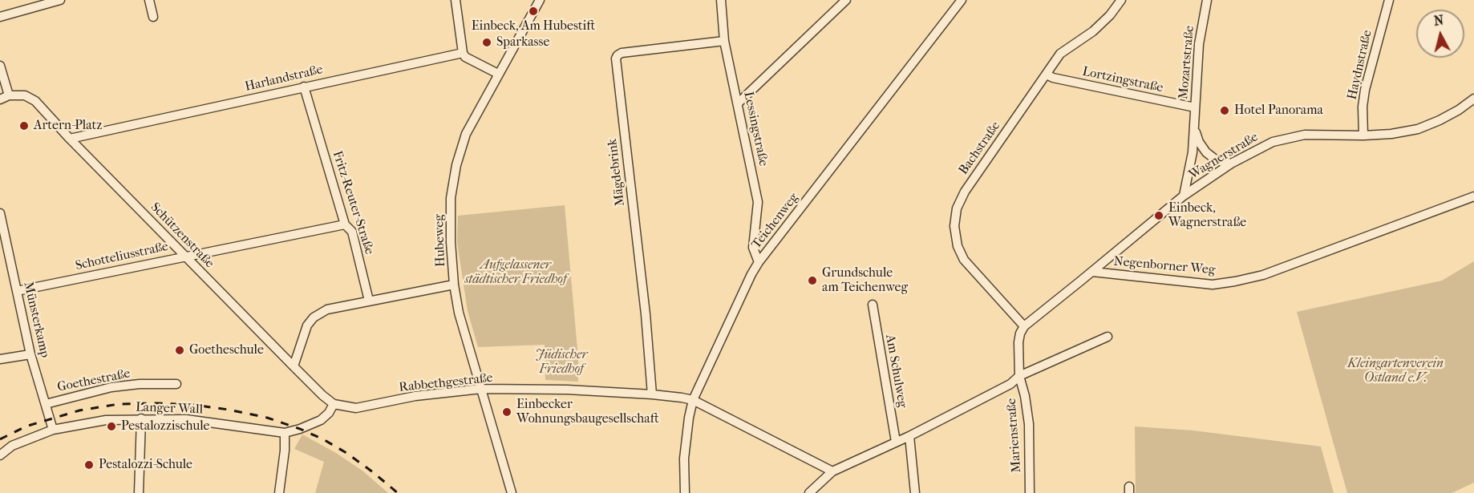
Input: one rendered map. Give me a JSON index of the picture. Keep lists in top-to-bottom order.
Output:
{
  "streets": {
    "street": [
      "Mozartstraße",
      "Haydnstraße",
      "Harlandstraße",
      "Lortzingstraße",
      "Lessingstraße",
      "Bachstraße",
      "Wagnerstraße",
      "Mägdebrink",
      "Fritz-Reuter-Straße",
      "Teichenweg",
      "Schützenstraße",
      "Hubeweg",
      "Schotteliusstraße",
      "Negenborner Weg",
      "Münsterkamp",
      "Am Schulweg",
      "Goethestraße",
      "Rabbethgestraße",
      "Langer Wall",
      "Marienstraße"
    ]
  },
  "crossings": [
    ["Mozartstraße", "Lortzingstraße"],
    ["Mozartstraße", "Wagnerstraße"],
    ["Haydnstraße", "Wagnerstraße"],
    ["Harlandstraße", "Fritz-Reuter-Straße"],
    ["Harlandstraße", "Schützenstraße"],
    ["Lortzingstraße", "Bachstraße"],
    ["Lessingstraße", "Mägdebrink"],
    ["Lessingstraße", "Teichenweg"],
    ["Wagnerstraße", "Negenborner Weg"],
    ["Mägdebrink", "Rabbethgestraße"],
    ["Fritz-Reuter-Straße", "Schotteliusstraße"],
    ["Teichenweg", "Rabbethgestraße"],
    ["Schützenstraße", "Schotteliusstraße"],
    ["Schützenstraße", "Rabbethgestraße"],
    ["Schützenstraße", "Langer Wall"],
    ["Hubeweg", "Rabbethgestraße"],
    ["Schotteliusstraße", "Münsterkamp"],
    ["Münsterkamp", "Goethestraße"],
    ["Münsterkamp", "Langer Wall"],
    ["Rabbethgestraße", "Langer Wall"]
  ],
  "parks": ["Aufgelassener städtischer Friedhof", "Jüdischer Friedhof", "Kleingartenverein Ostland e.V."],
  "places": [
    "Einbeck, Am Hubestift",
    "Sparkasse",
    "Hotel Panorama",
    "Artern-Platz",
    "Einbeck, Wagnerstraße",
    "Grundschule am Teichenweg",
    "Goetheschule",
    "Einbecker Wohnungsbaugesellschaft",
    "Pestalozzischule",
    "Pestalozzi-Schule"
  ],
  "north": "top"
}
